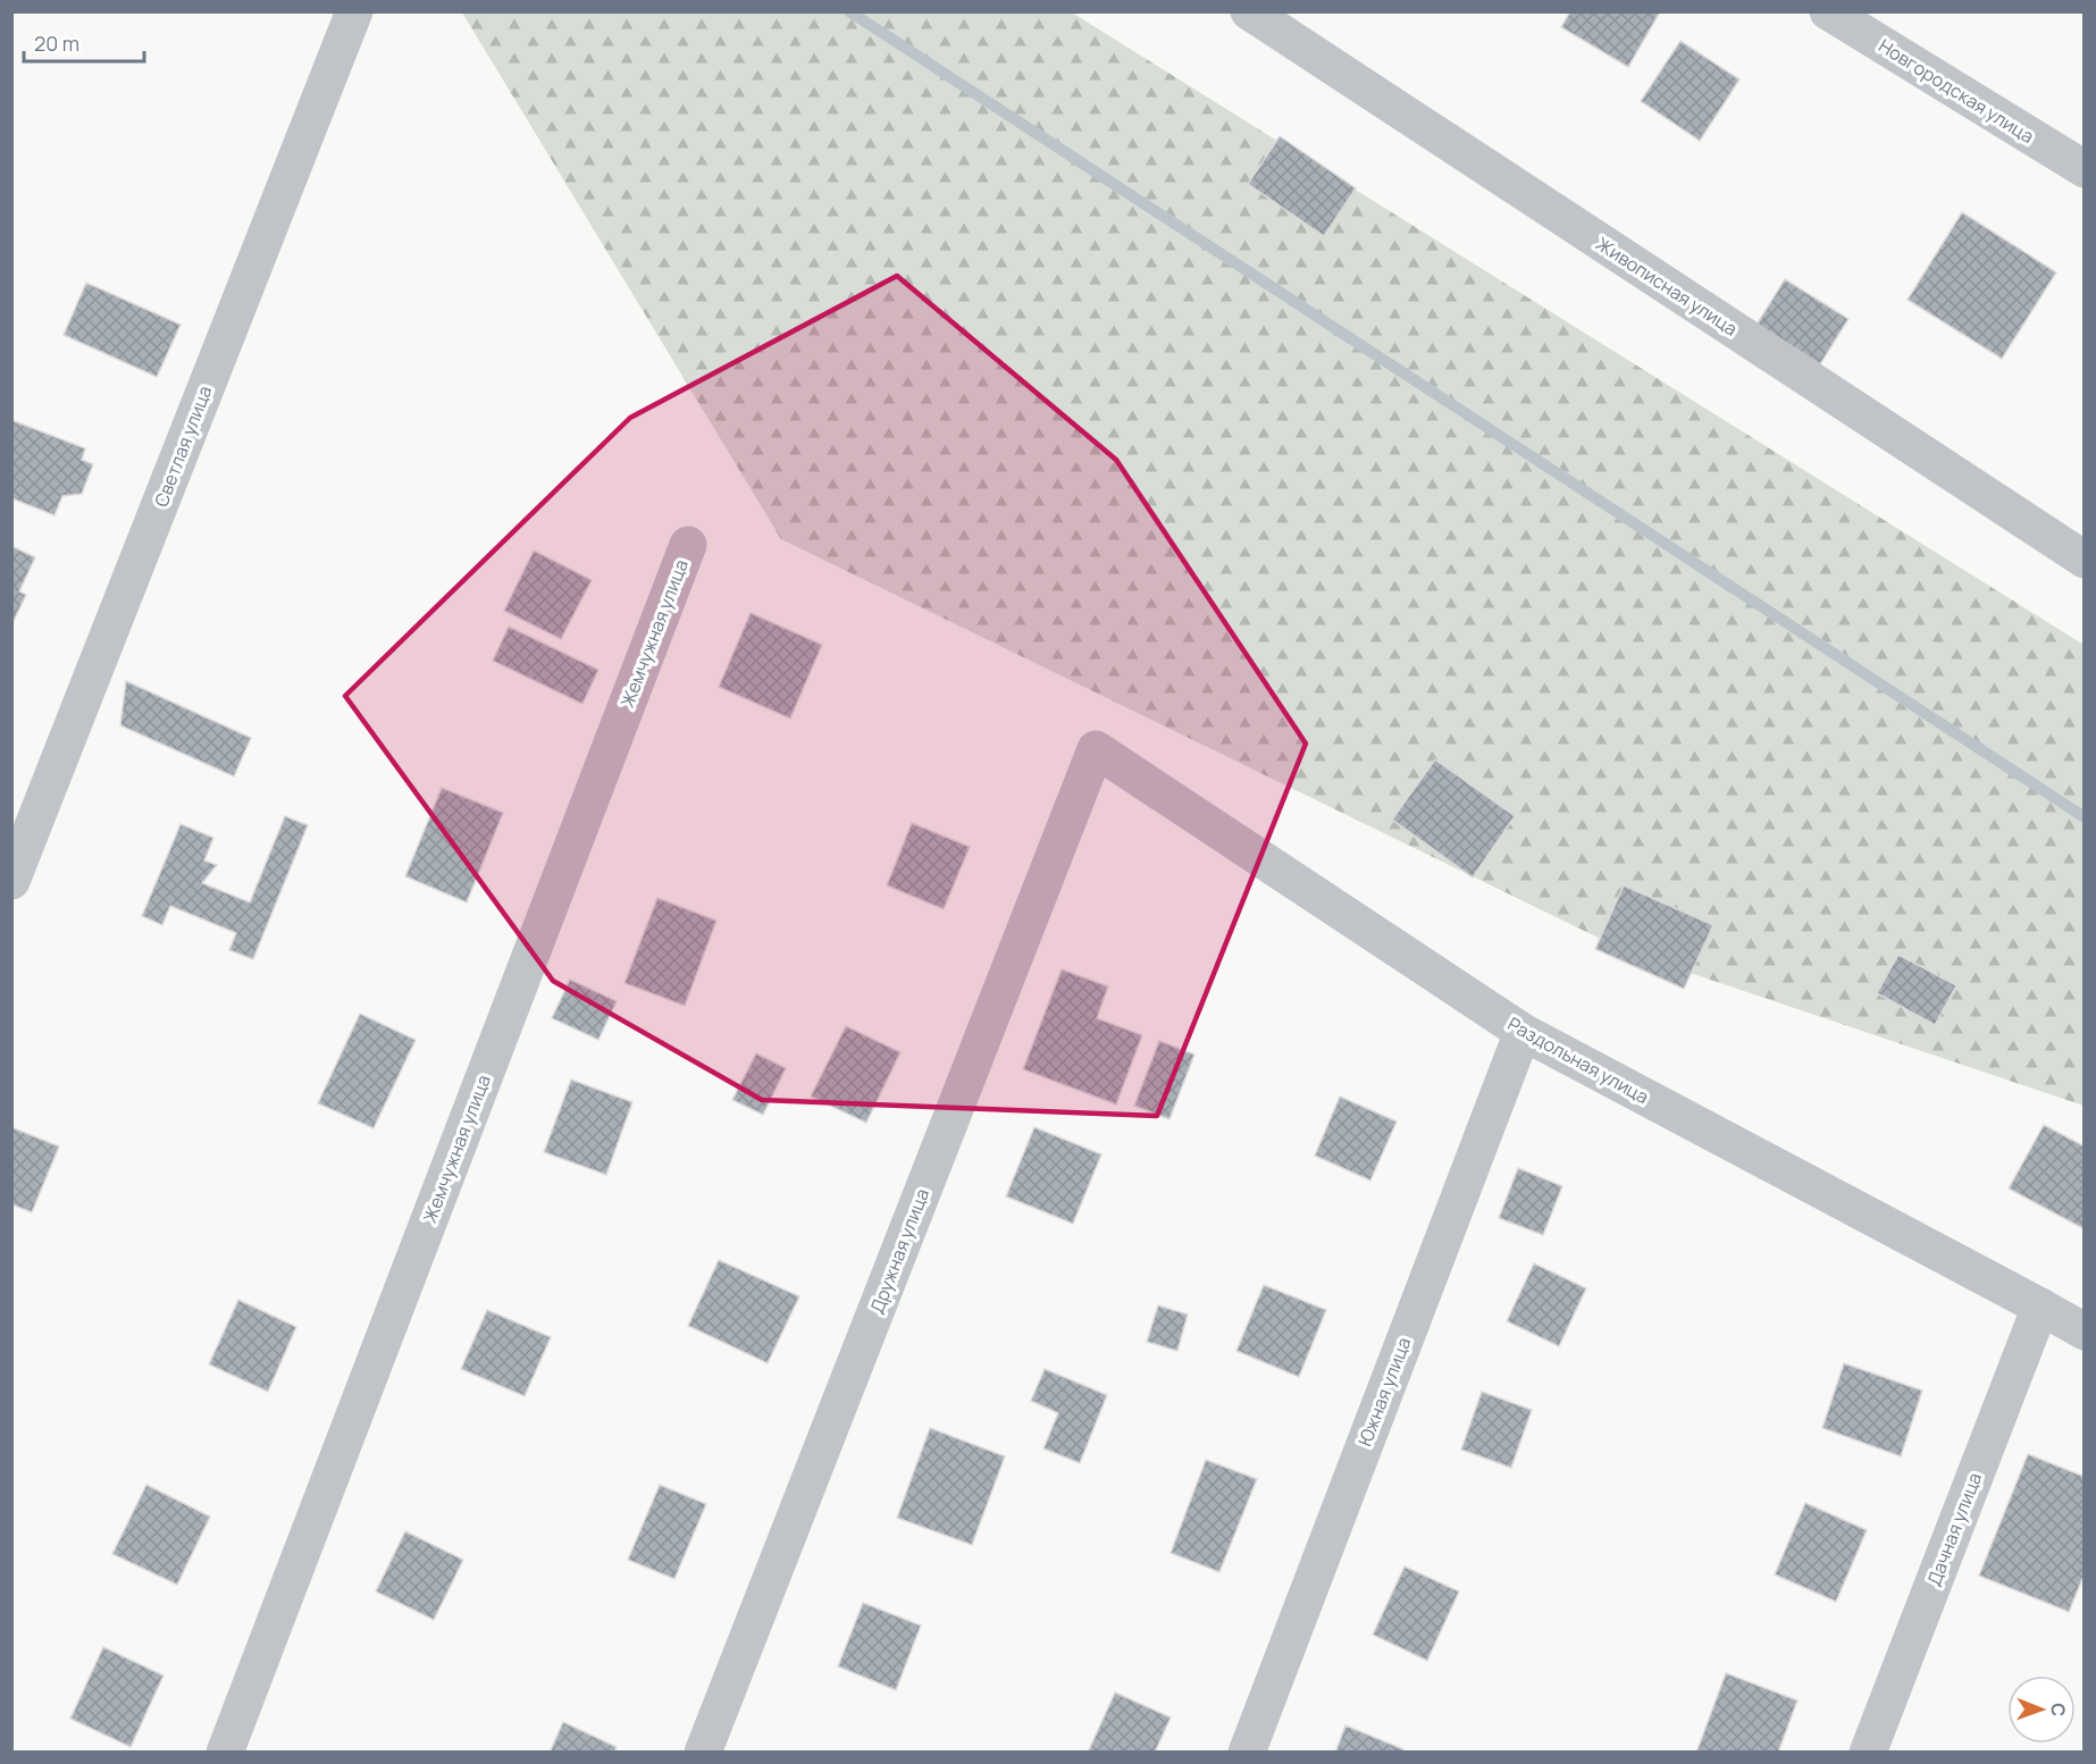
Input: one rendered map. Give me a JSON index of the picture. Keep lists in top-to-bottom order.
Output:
{
  "streets": {
    "street": [
      "Новгородская улица",
      "Живописная улица",
      "Светлая улица",
      "Жемчужная улица",
      "Раздольная улица",
      "Дружная улица",
      "Южная улица",
      "Дачная улица"
    ]
  },
  "crossings": [
    ["Раздольная улица", "Дружная улица"],
    ["Раздольная улица", "Южная улица"],
    ["Раздольная улица", "Дачная улица"]
  ],
  "scale_bar": "20 m",
  "north": "right"
}
